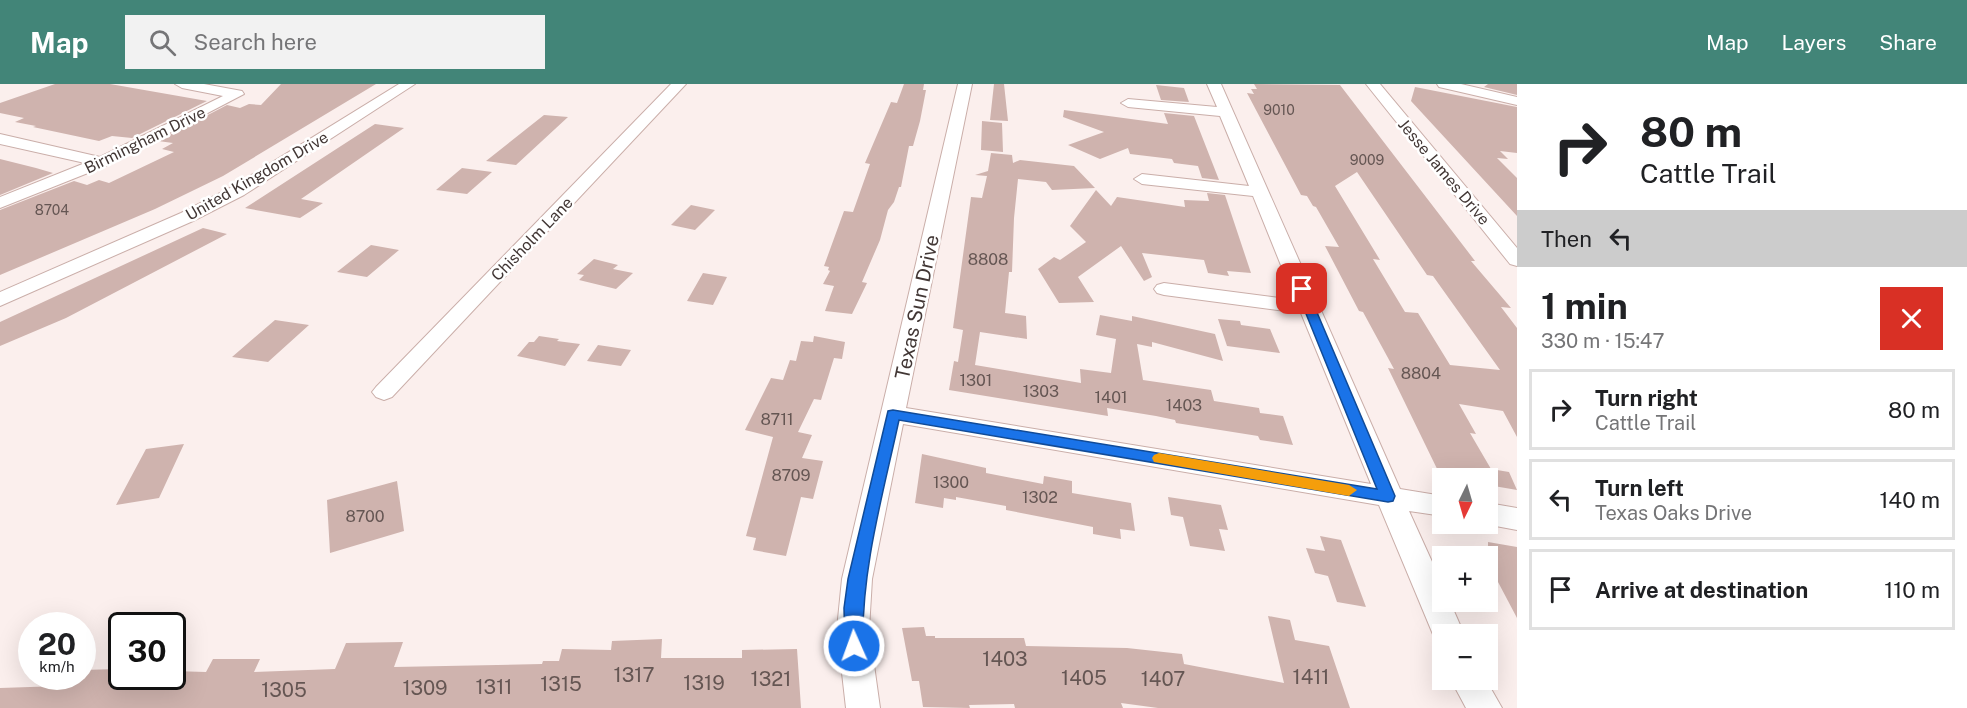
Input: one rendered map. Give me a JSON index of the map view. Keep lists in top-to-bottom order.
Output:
{
  "streets": {
    "street": [
      "Birmingham Drive",
      "Jesse James Drive",
      "United Kingdom Drive",
      "Chisholm Lane",
      "Texas Sun Drive"
    ]
  },
  "house_numbers": [
    "9010",
    "9009",
    "8704",
    "8808",
    "8804",
    "1301",
    "1303",
    "1401",
    "1403",
    "8711",
    "8709",
    "1300",
    "1302",
    "8700",
    "1403",
    "1317",
    "1411",
    "1405",
    "1321",
    "1407",
    "1319",
    "1315",
    "1311",
    "1309",
    "1305"
  ],
  "north": "bottom",
  "page": {
    "header": "Map",
    "search": "Search here",
    "nav": ["Map", "Layers", "Share"],
    "turn": ["80 m", "Cattle Trail"],
    "then": "Then",
    "heading": ["1 min", "330 m · 15:47"],
    "list": [
      {
        "name": "Turn right",
        "note": "Cattle Trail",
        "value": "80 m"
      },
      {
        "name": "Turn left",
        "note": "Texas Oaks Drive",
        "value": "140 m"
      },
      {
        "name": "Arrive at destination",
        "value": "110 m"
      }
    ],
    "map_buttons": ["+", "−"],
    "speed": "20 km/h",
    "limit": "30"
  }
}
